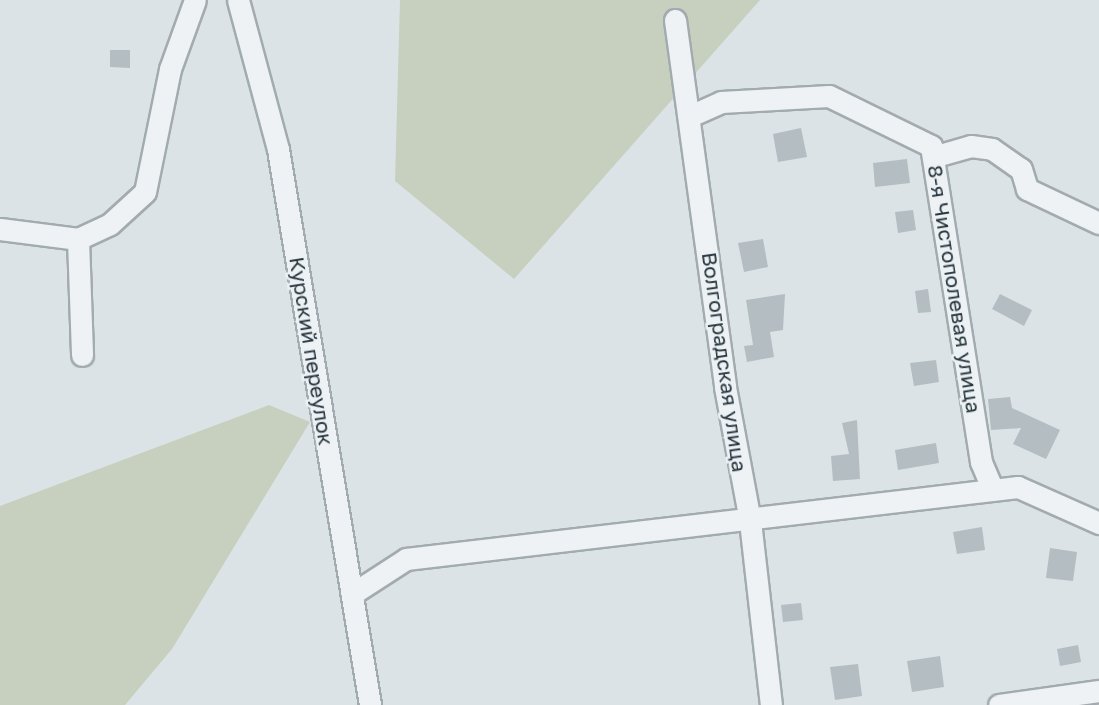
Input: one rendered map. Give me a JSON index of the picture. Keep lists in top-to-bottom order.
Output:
{
  "streets": {
    "street": ["8-я Чистополевая улица", "Курский переулок", "Волгоградская улица"]
  },
  "crossings": [
    ["8-я Чистополевая улица", "Волгоградская улица"]
  ]
}
